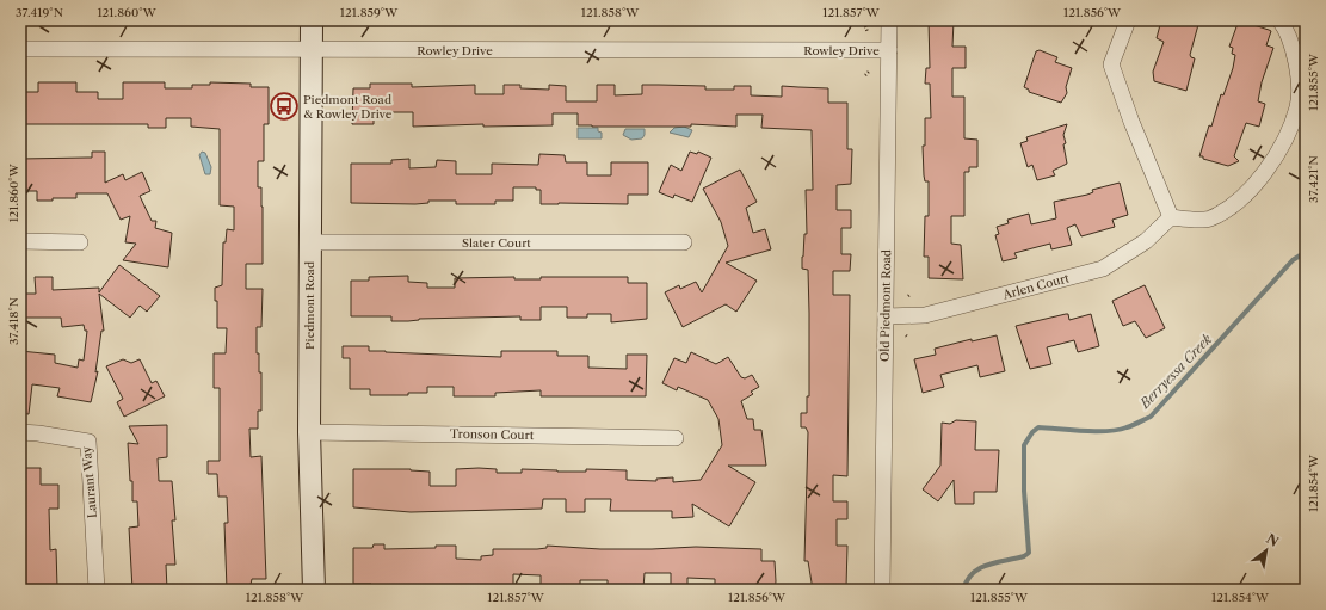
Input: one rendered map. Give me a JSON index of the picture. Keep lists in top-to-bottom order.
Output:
{
  "streets": {
    "main road": ["Piedmont Road"],
    "street": [
      "Rowley Drive",
      "Slater Court",
      "Arlen Court",
      "Old Piedmont Road",
      "Tronson Court",
      "Laurant Way"
    ]
  },
  "crossings": [
    ["Rowley Drive", "Piedmont Road"],
    ["Rowley Drive", "Old Piedmont Road"],
    ["Slater Court", "Piedmont Road"],
    ["Arlen Court", "Old Piedmont Road"],
    ["Piedmont Road", "Tronson Court"]
  ],
  "water": ["Berryessa Creek"],
  "places": {
    "bus stop": ["Piedmont Road & Rowley Drive"]
  },
  "north": "top right",
  "coordinates": [
    "37.419°N",
    "121.860°W",
    "121.859°W",
    "121.858°W",
    "121.857°W",
    "121.856°W",
    "121.855°W",
    "37.421°N",
    "37.418°N",
    "121.854°W"
  ]
}
